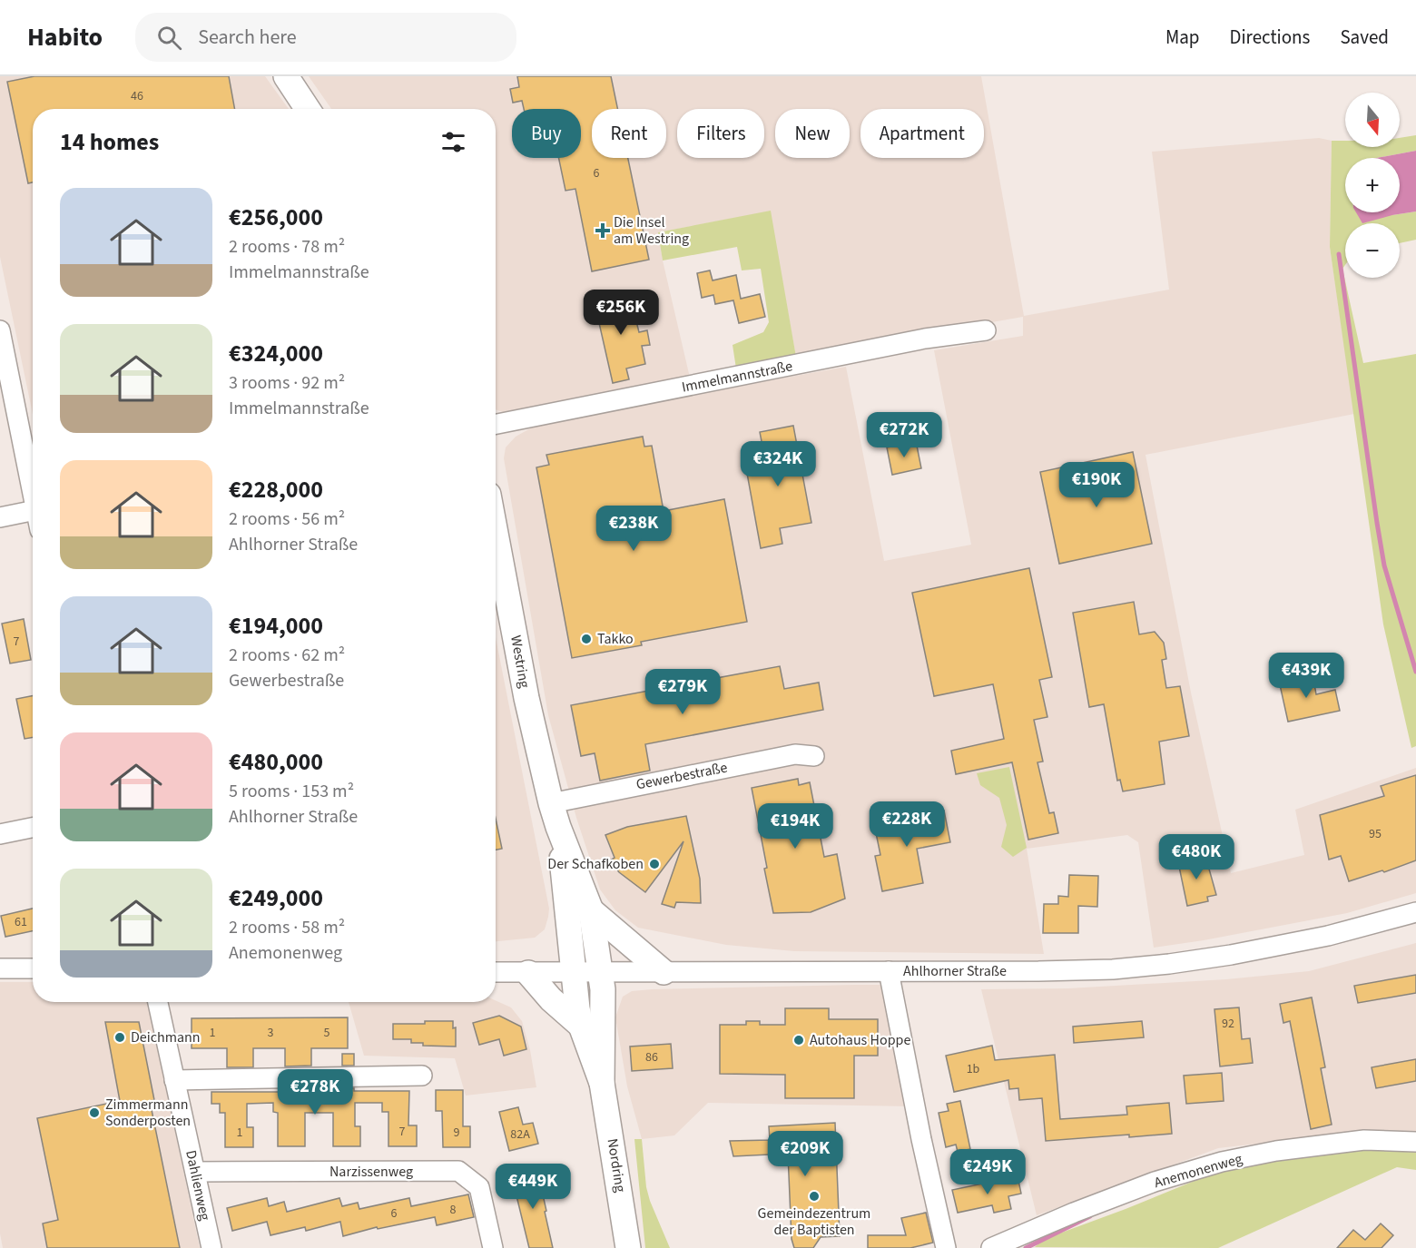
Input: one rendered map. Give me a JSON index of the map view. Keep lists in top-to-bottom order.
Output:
{
  "streets": {
    "main road": ["Westring", "Nordring"],
    "street": [
      "Immelmannstraße",
      "Gewerbestraße",
      "Ahlhorner Straße",
      "Anemonenweg",
      "Narzissenweg",
      "Dahlienweg"
    ]
  },
  "crossings": [
    ["Westring", "Gewerbestraße"],
    ["Westring", "Ahlhorner Straße"],
    ["Westring", "Nordring"],
    ["Ahlhorner Straße", "Nordring"],
    ["Narzissenweg", "Dahlienweg"]
  ],
  "places": {
    "health": ["Die Insel am Westring"],
    "other": [
      "Takko",
      "Der Schafkoben",
      "Deichmann",
      "Autohaus Hoppe",
      "Zimmermann Sonderposten",
      "Gemeindezentrum der Baptisten"
    ]
  },
  "house_numbers": [
    "46",
    "6",
    "7",
    "95",
    "61",
    "92",
    "1",
    "3",
    "5",
    "86",
    "1b",
    "7",
    "1",
    "9",
    "82A",
    "8",
    "6"
  ],
  "north": "bottom",
  "page": {
    "header": "Habito",
    "search": "Search here",
    "nav": ["Map", "Directions", "Saved"],
    "map_buttons": ["+", "−"],
    "chip": [
      "Buy",
      "Rent",
      "Filters",
      "New",
      "Apartment"
    ],
    "heading": "14 homes",
    "list": [
      {
        "name": "€256,000",
        "note": "2 rooms · 78 m² · Immelmannstraße"
      },
      {
        "name": "€324,000",
        "note": "3 rooms · 92 m² · Immelmannstraße"
      },
      {
        "name": "€228,000",
        "note": "2 rooms · 56 m² · Ahlhorner Straße"
      },
      {
        "name": "€194,000",
        "note": "2 rooms · 62 m² · Gewerbestraße"
      },
      {
        "name": "€480,000",
        "note": "5 rooms · 153 m² · Ahlhorner Straße"
      },
      {
        "name": "€249,000",
        "note": "2 rooms · 58 m² · Anemonenweg"
      }
    ],
    "price": [
      "€256K",
      "€272K",
      "€324K",
      "€190K",
      "€238K",
      "€439K",
      "€279K",
      "€228K",
      "€194K",
      "€480K",
      "€278K",
      "€209K",
      "€249K",
      "€449K"
    ]
  }
}
